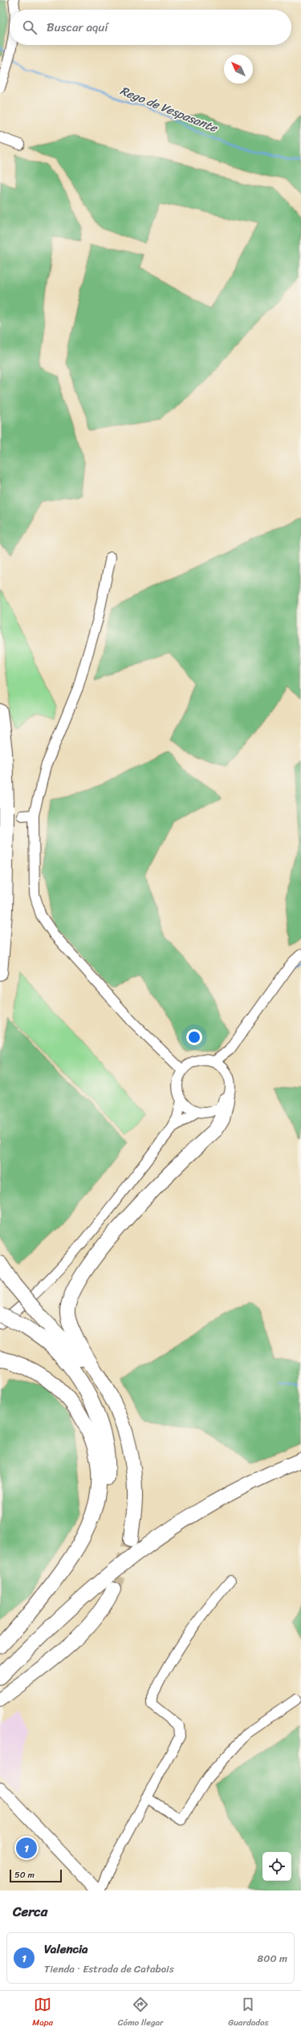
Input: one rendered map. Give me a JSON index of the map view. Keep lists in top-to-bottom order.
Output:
{
  "water": ["Rego de Vespasante"],
  "scale_bar": "50 m",
  "north": "top left",
  "page": {
    "search": "Buscar aquí",
    "pins": "1",
    "scale": "50 m",
    "heading": "Cerca",
    "list": [
      {
        "mark": "1",
        "name": "Valencia",
        "note": "Tienda · Estrada de Catabois",
        "value": "800 m"
      }
    ],
    "nav": ["Mapa", "Cómo llegar", "Guardados"]
  }
}
